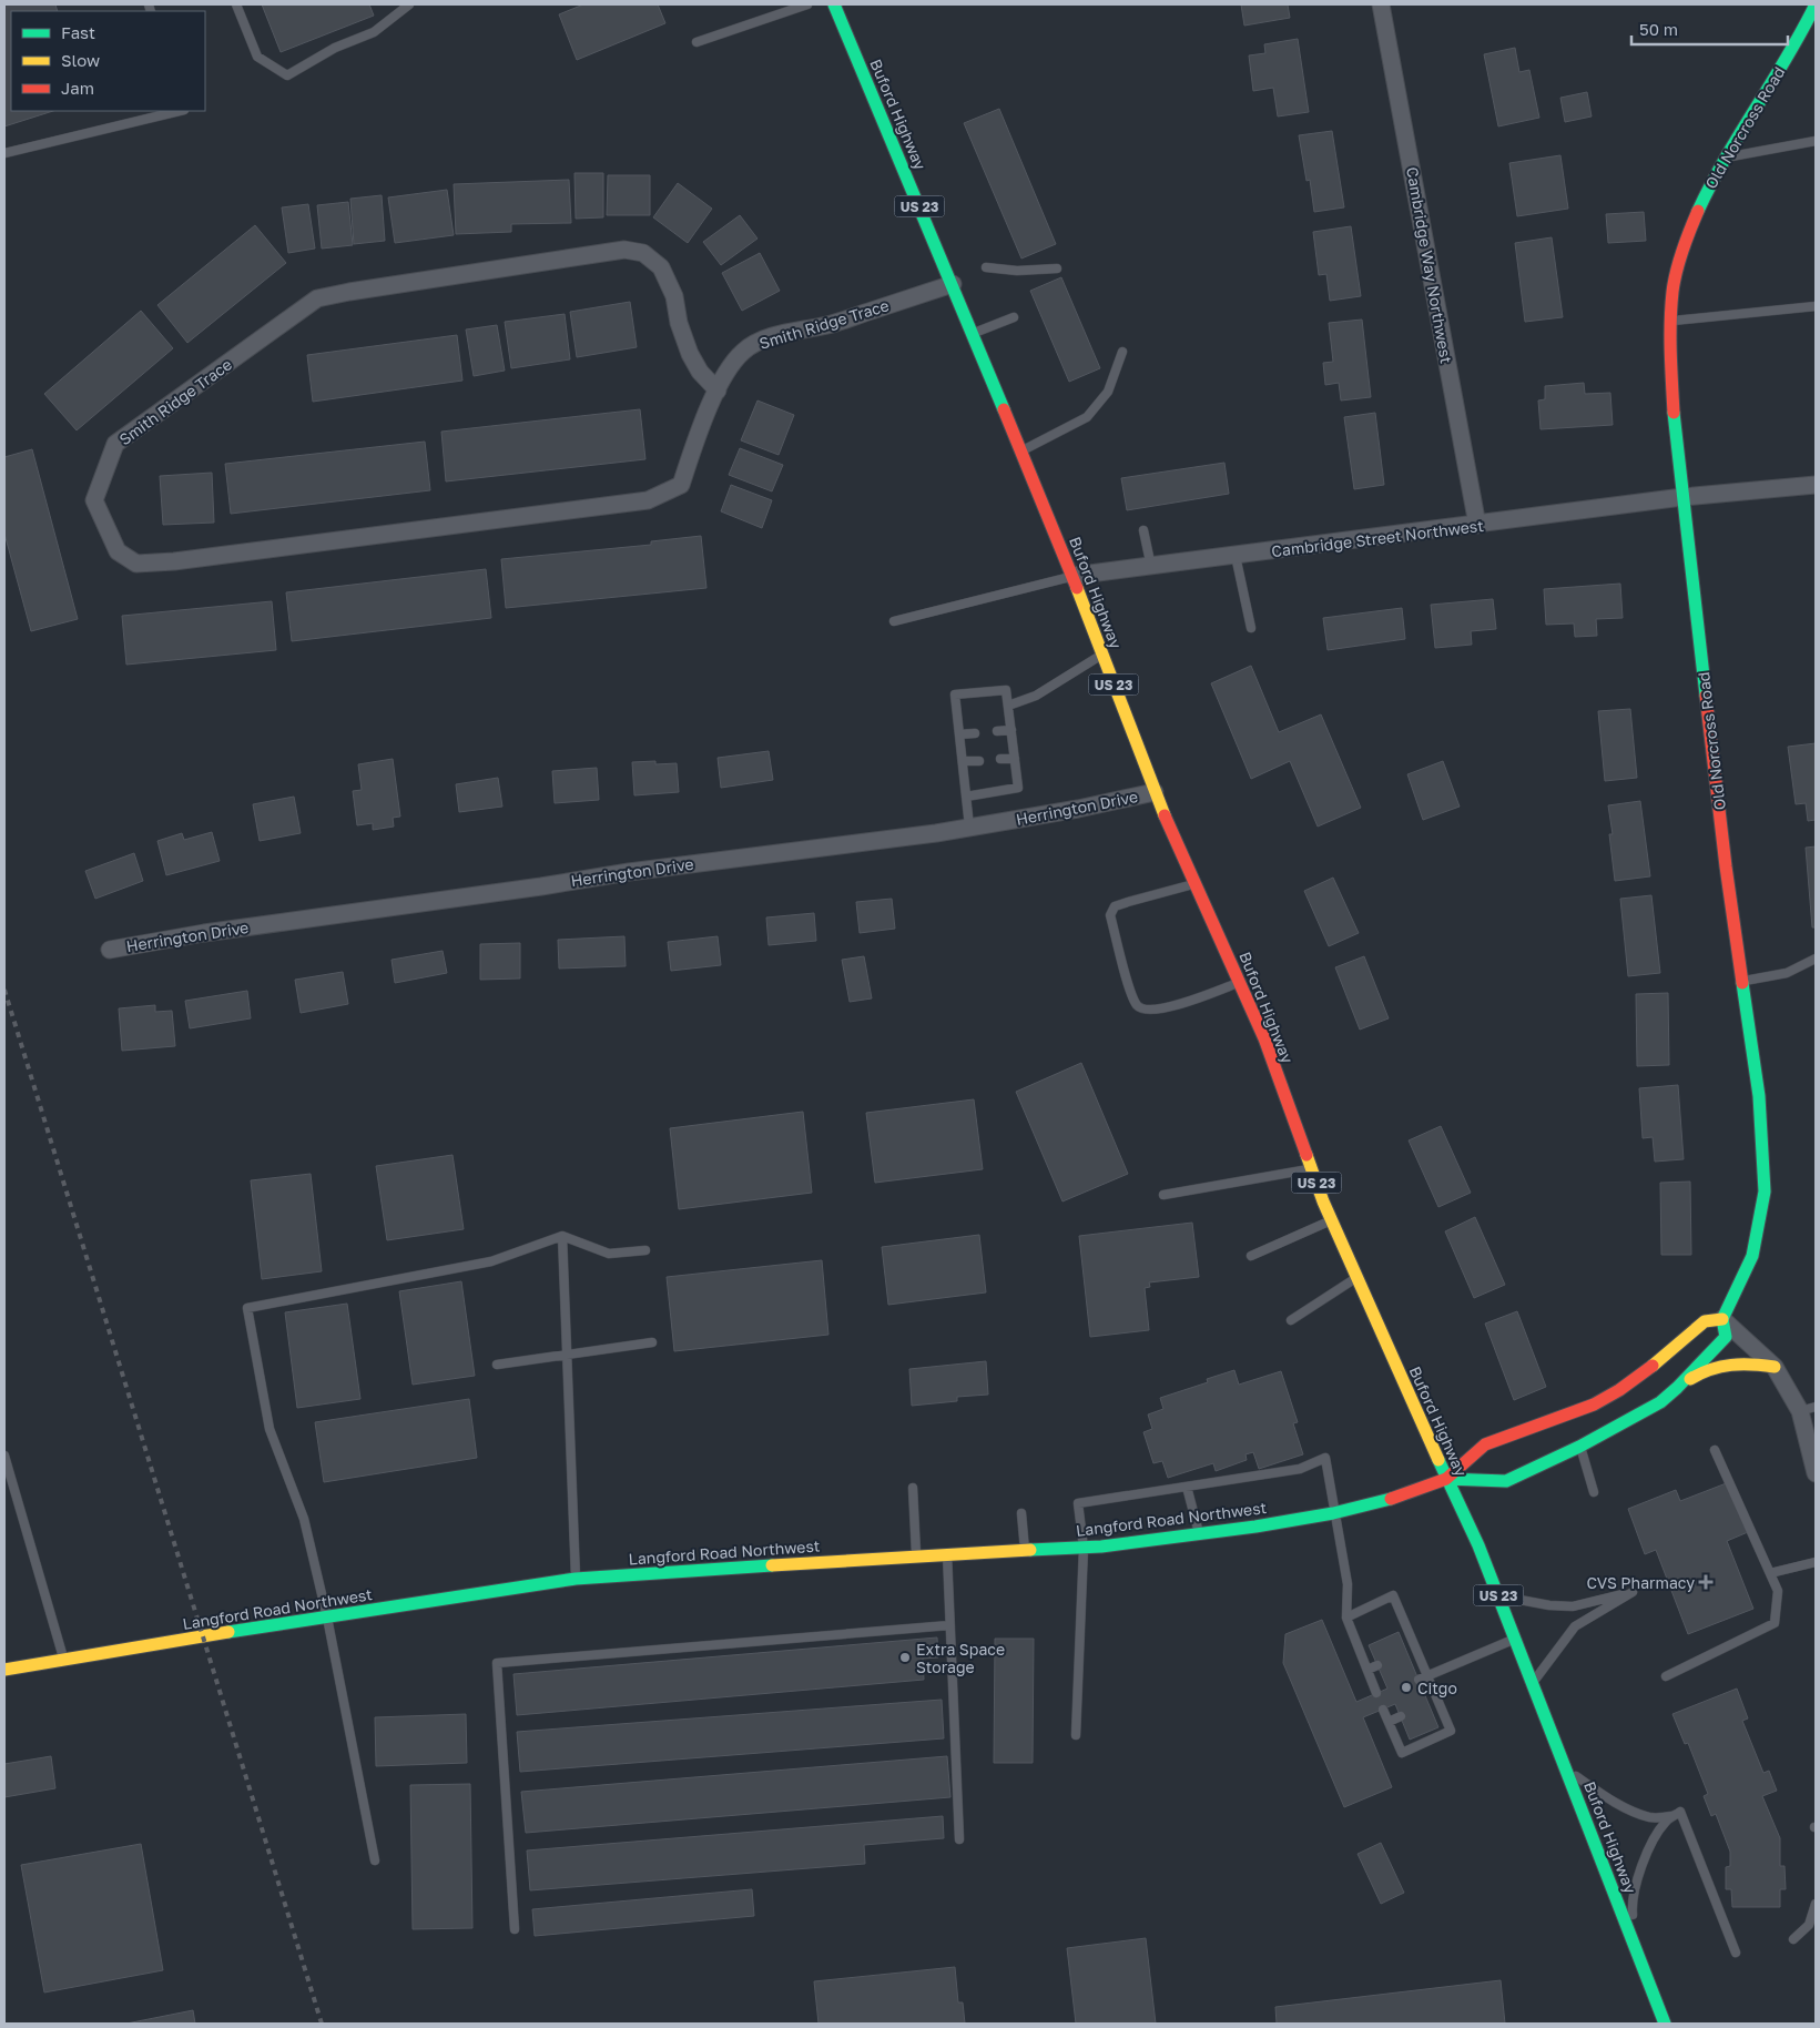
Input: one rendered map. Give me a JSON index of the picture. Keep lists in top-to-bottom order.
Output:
{
  "streets": {
    "street": [
      "Buford Highway",
      "Old Norcross Road",
      "US 23",
      "Cambridge Way Northwest",
      "Smith Ridge Trace",
      "Cambridge Street Northwest",
      "Herrington Drive",
      "Langford Road Northwest"
    ]
  },
  "crossings": [
    ["Buford Highway", "Smith Ridge Trace"],
    ["Buford Highway", "Cambridge Street Northwest"],
    ["Buford Highway", "Herrington Drive"],
    ["Buford Highway", "Langford Road Northwest"],
    ["Old Norcross Road", "Cambridge Street Northwest"],
    ["Old Norcross Road", "Langford Road Northwest"],
    ["Cambridge Way Northwest", "Cambridge Street Northwest"]
  ],
  "places": {
    "health": ["CVS Pharmacy"],
    "other": ["Extra Space Storage", "Citgo"]
  },
  "legend": ["Fast", "Slow", "Jam"],
  "scale_bar": "50 m"
}
